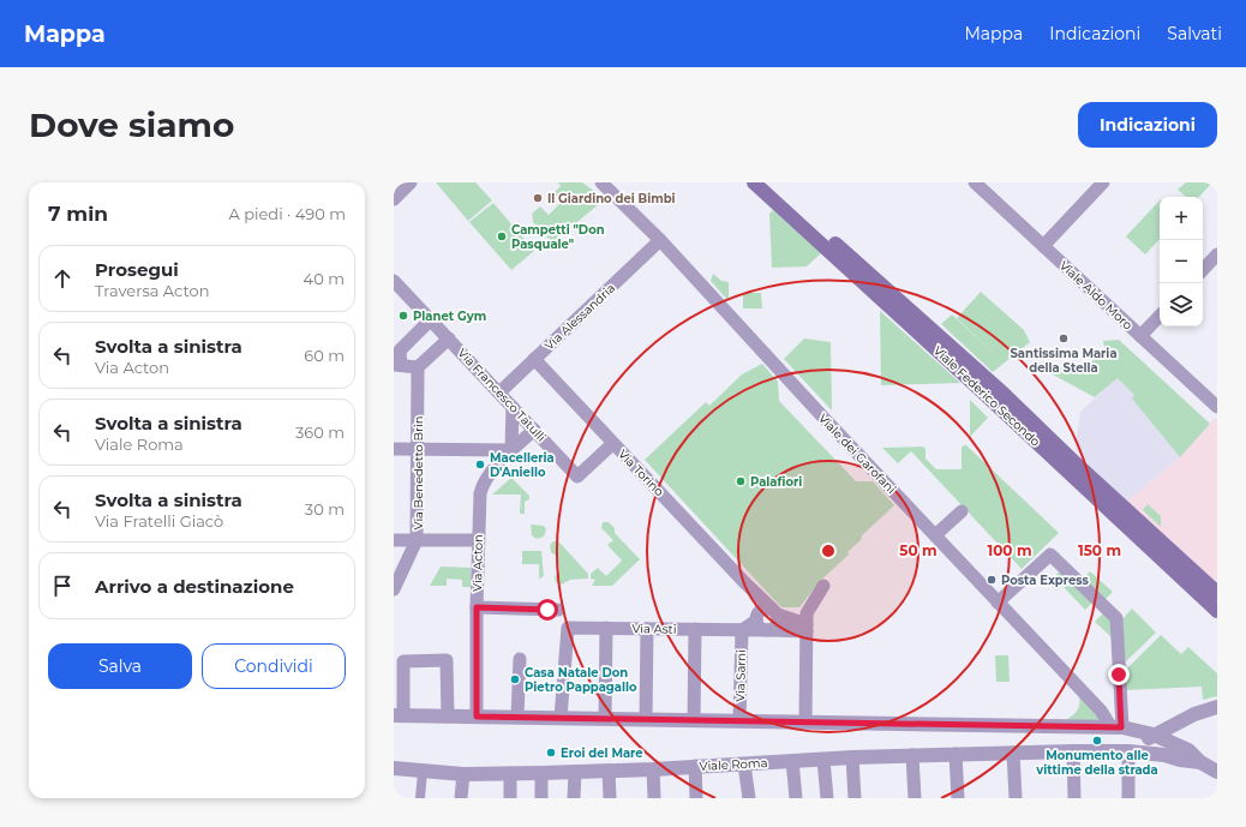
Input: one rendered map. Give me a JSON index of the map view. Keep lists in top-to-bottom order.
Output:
{
  "streets": {
    "main road": ["Viale Federico Secondo"],
    "street": [
      "Viale Aldo Moro",
      "Via Alessandria",
      "Via Francesco Tatulli",
      "Viale dei Garofani",
      "Via Benedetto Brin",
      "Via Torino",
      "Via Acton",
      "Via Asti",
      "Via Sarni",
      "Viale Roma"
    ]
  },
  "crossings": [
    ["Via Alessandria", "Via Francesco Tatulli"],
    ["Via Alessandria", "Viale dei Garofani"],
    ["Via Alessandria", "Via Torino"],
    ["Via Francesco Tatulli", "Via Torino"],
    ["Via Francesco Tatulli", "Via Acton"],
    ["Viale dei Garofani", "Viale Roma"],
    ["Via Torino", "Via Asti"],
    ["Via Acton", "Viale Roma"],
    ["Via Asti", "Via Sarni"],
    ["Via Asti", "Viale Roma"],
    ["Via Sarni", "Viale Roma"]
  ],
  "places": [
    "Il Giardino dei Bimbi",
    "Campetti \"Don Pasquale\"",
    "Planet Gym",
    "Santissima Maria della Stella",
    "Macelleria D'Aniello",
    "Palafiori",
    "Posta Express",
    "Casa Natale Don Pietro Pappagallo",
    "Monumento alle vittime della strada",
    "Eroi del Mare"
  ],
  "page": {
    "header": "Mappa",
    "nav": ["Mappa", "Indicazioni", "Salvati"],
    "buttons": [
      "Indicazioni",
      ["Salva", "Condividi"]
    ],
    "title": "Dove siamo",
    "heading": ["7 min", "A piedi · 490 m"],
    "map_buttons": ["+", "−"],
    "list": [
      ["Prosegui", "Traversa Acton", "40 m"],
      ["Svolta a sinistra", "Via Acton", "60 m"],
      ["Svolta a sinistra", "Viale Roma", "360 m"],
      ["Svolta a sinistra", "Via Fratelli Giacò", "30 m"],
      "Arrivo a destinazione"
    ]
  },
  "rings": ["50 m", "100 m", "150 m"]
}
